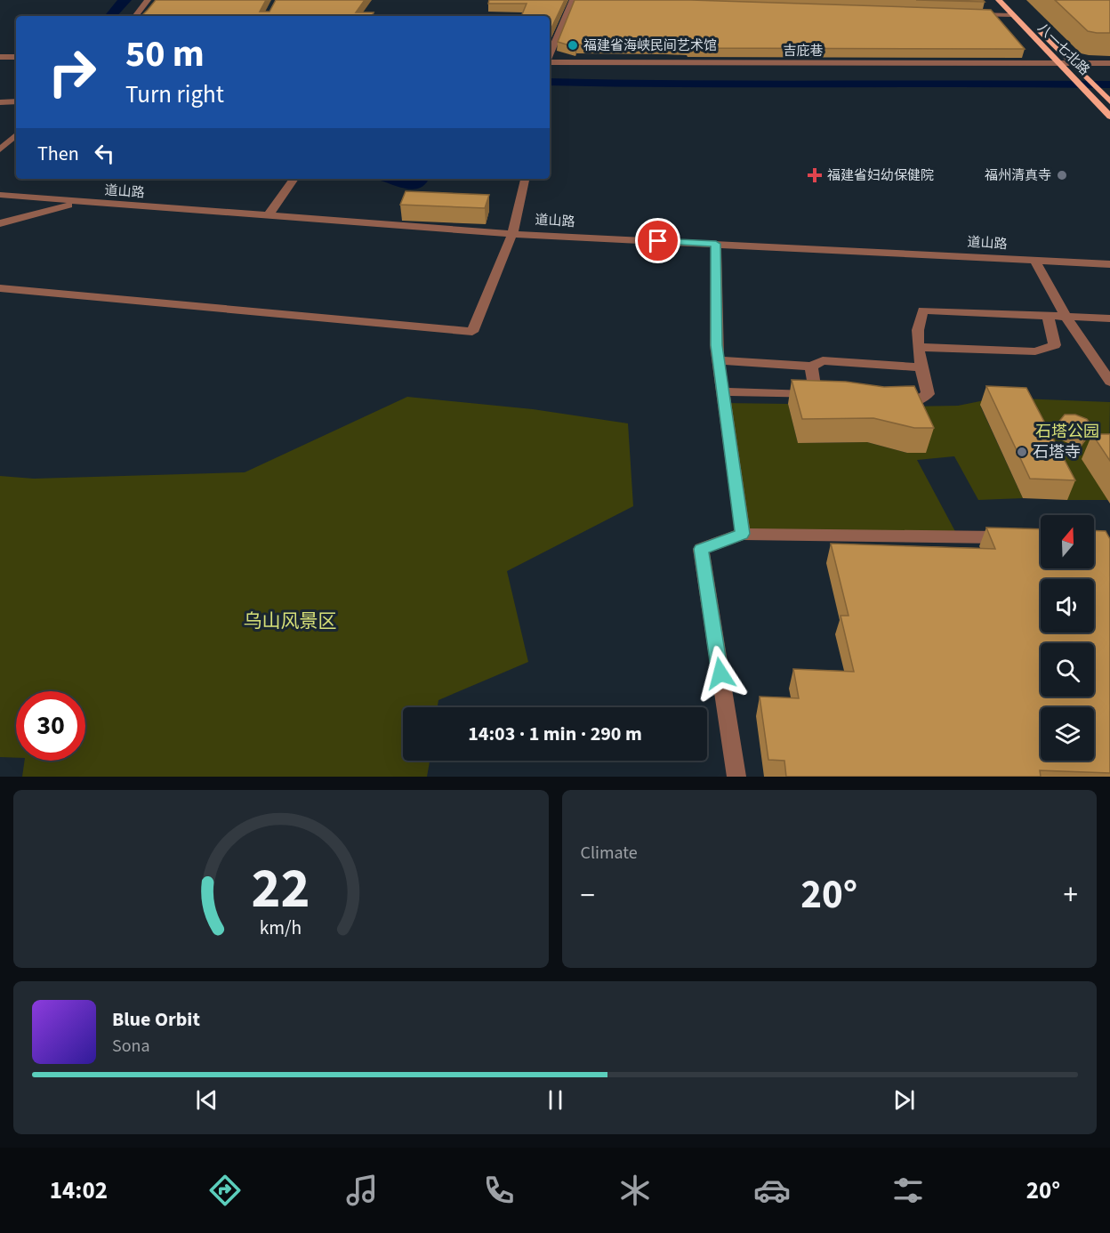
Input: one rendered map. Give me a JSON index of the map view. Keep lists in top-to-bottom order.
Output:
{
  "streets": {
    "main road": ["八一七北路"],
    "street": ["吉庇巷", "道山路"]
  },
  "crossings": [
    ["八一七北路", "吉庇巷"]
  ],
  "parks": ["石塔公园", "乌山风景区"],
  "places": {
    "other": ["福建省海峡民间艺术馆", "福州清真寺", "石塔寺"],
    "health": ["福建省妇幼保健院"]
  },
  "north": "top",
  "page": {
    "turn": ["50 m", "Turn right"],
    "then": "Then",
    "limit": "30",
    "trip": "14:03 · 1 min · 290 m",
    "tile": "Climate",
    "heat": ["−", "20°", "+"],
    "song": ["Blue Orbit", "Sona"],
    "tabs": ["14:02", "20°"],
    "gauge": ["22", "km/h"]
  }
}
